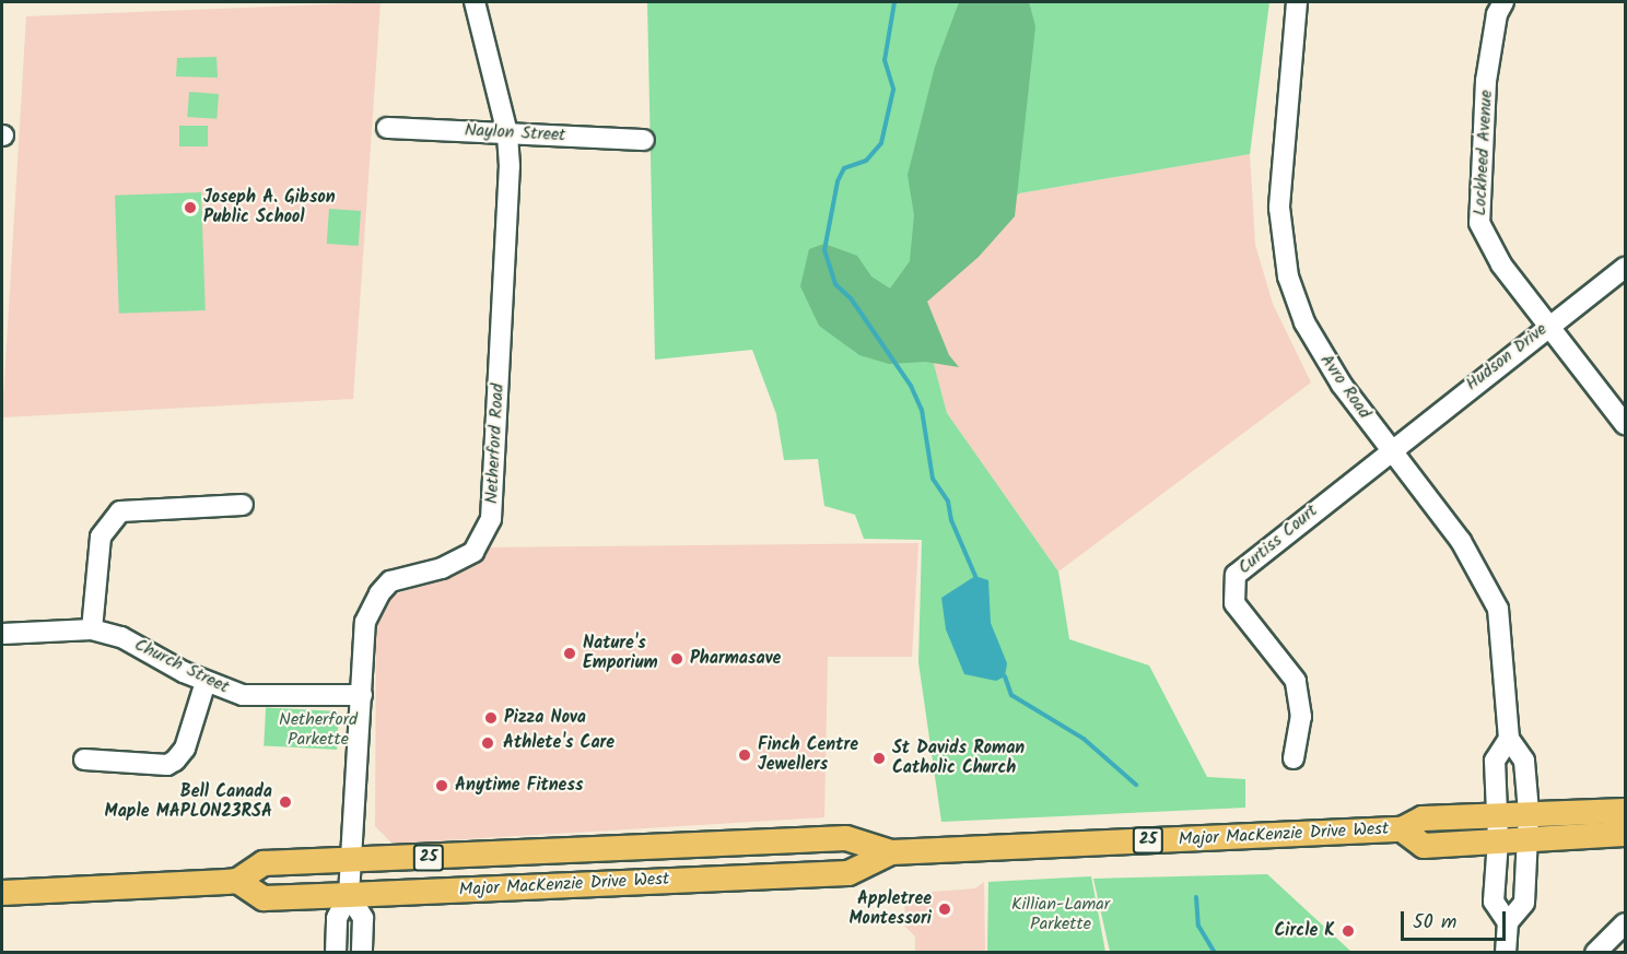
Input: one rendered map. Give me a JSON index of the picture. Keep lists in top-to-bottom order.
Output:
{
  "streets": {
    "main road": ["Major MacKenzie Drive West", "25"],
    "street": [
      "Naylon Street",
      "Lockheed Avenue",
      "Hudson Drive",
      "Avro Road",
      "Netherford Road",
      "Curtiss Court",
      "Church Street"
    ]
  },
  "crossings": [
    ["Naylon Street", "Netherford Road"],
    ["Lockheed Avenue", "Hudson Drive"],
    ["Hudson Drive", "Avro Road"],
    ["Hudson Drive", "Curtiss Court"],
    ["Avro Road", "Curtiss Court"],
    ["Avro Road", "Major MacKenzie Drive West"],
    ["Netherford Road", "Church Street"],
    ["Netherford Road", "Major MacKenzie Drive West"]
  ],
  "parks": ["Netherford Parkette", "Killian-Lamar Parkette"],
  "places": [
    "Joseph A. Gibson Public School",
    "Nature's Emporium",
    "Pharmasave",
    "Pizza Nova",
    "Athlete's Care",
    "Finch Centre Jewellers",
    "St Davids Roman Catholic Church",
    "Anytime Fitness",
    "Bell Canada Maple MAPLON23RSA",
    "Appletree Montessori",
    "Circle K"
  ],
  "scale_bar": "50 m"
}
